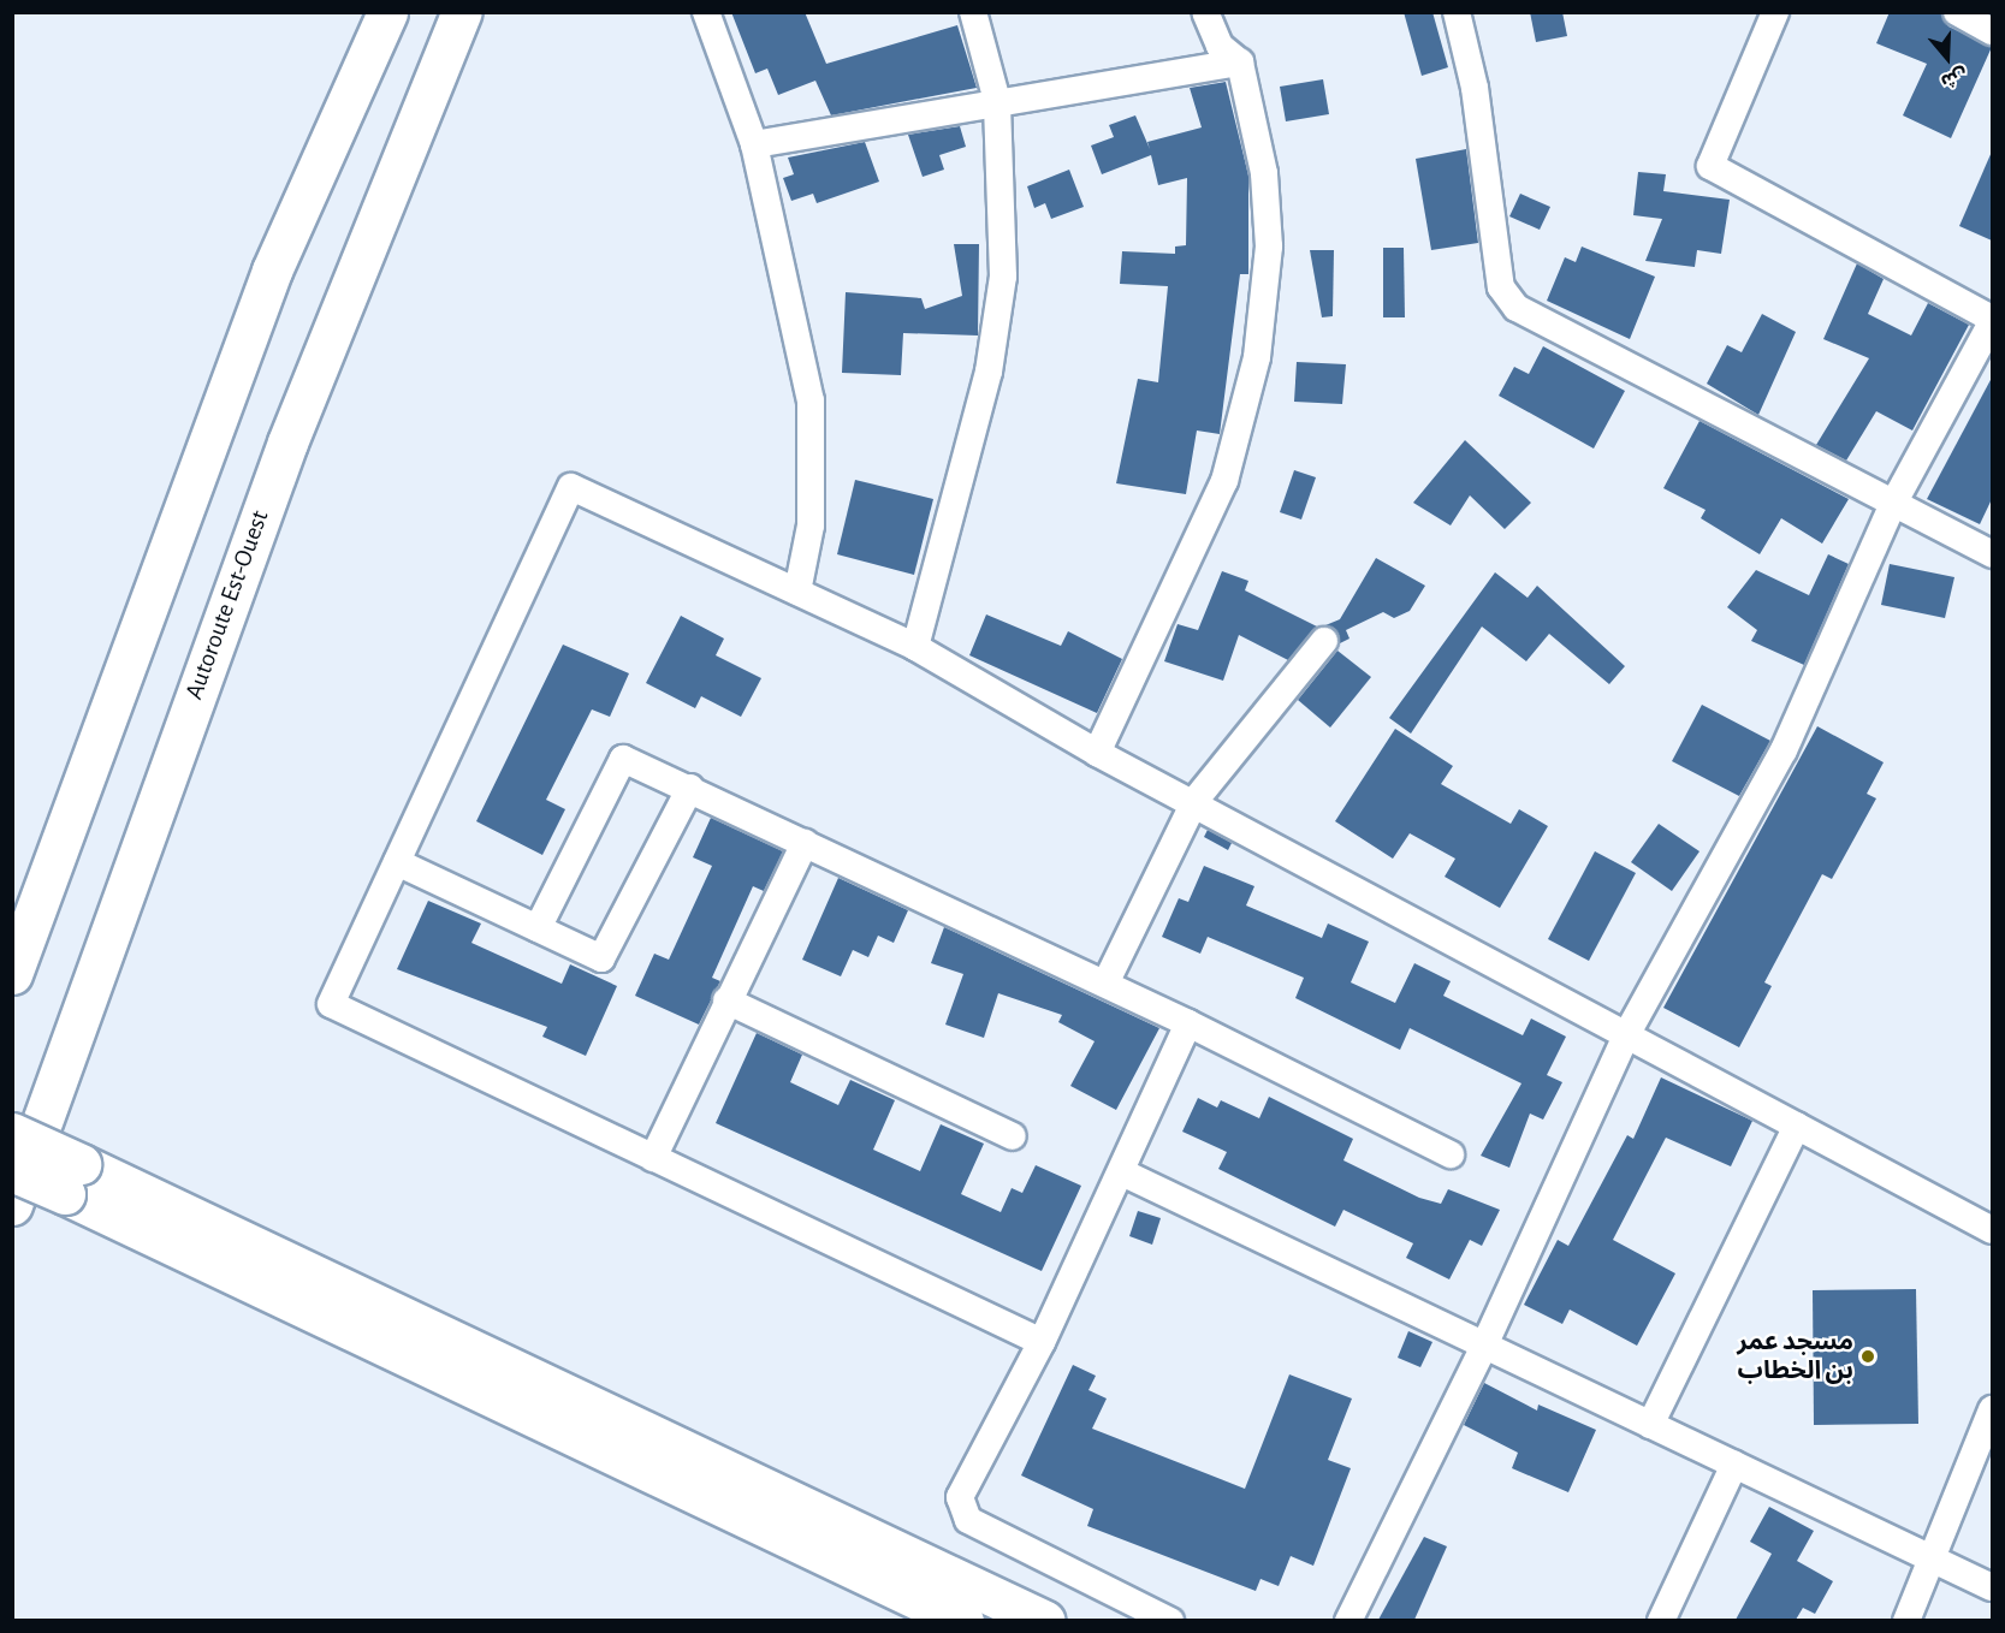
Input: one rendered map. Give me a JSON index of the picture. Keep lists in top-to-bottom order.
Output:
{
  "streets": {
    "highway": ["Autoroute Est-Ouest"]
  },
  "places": ["مسجد عمر بن الخطاب"],
  "north": "bottom"
}
